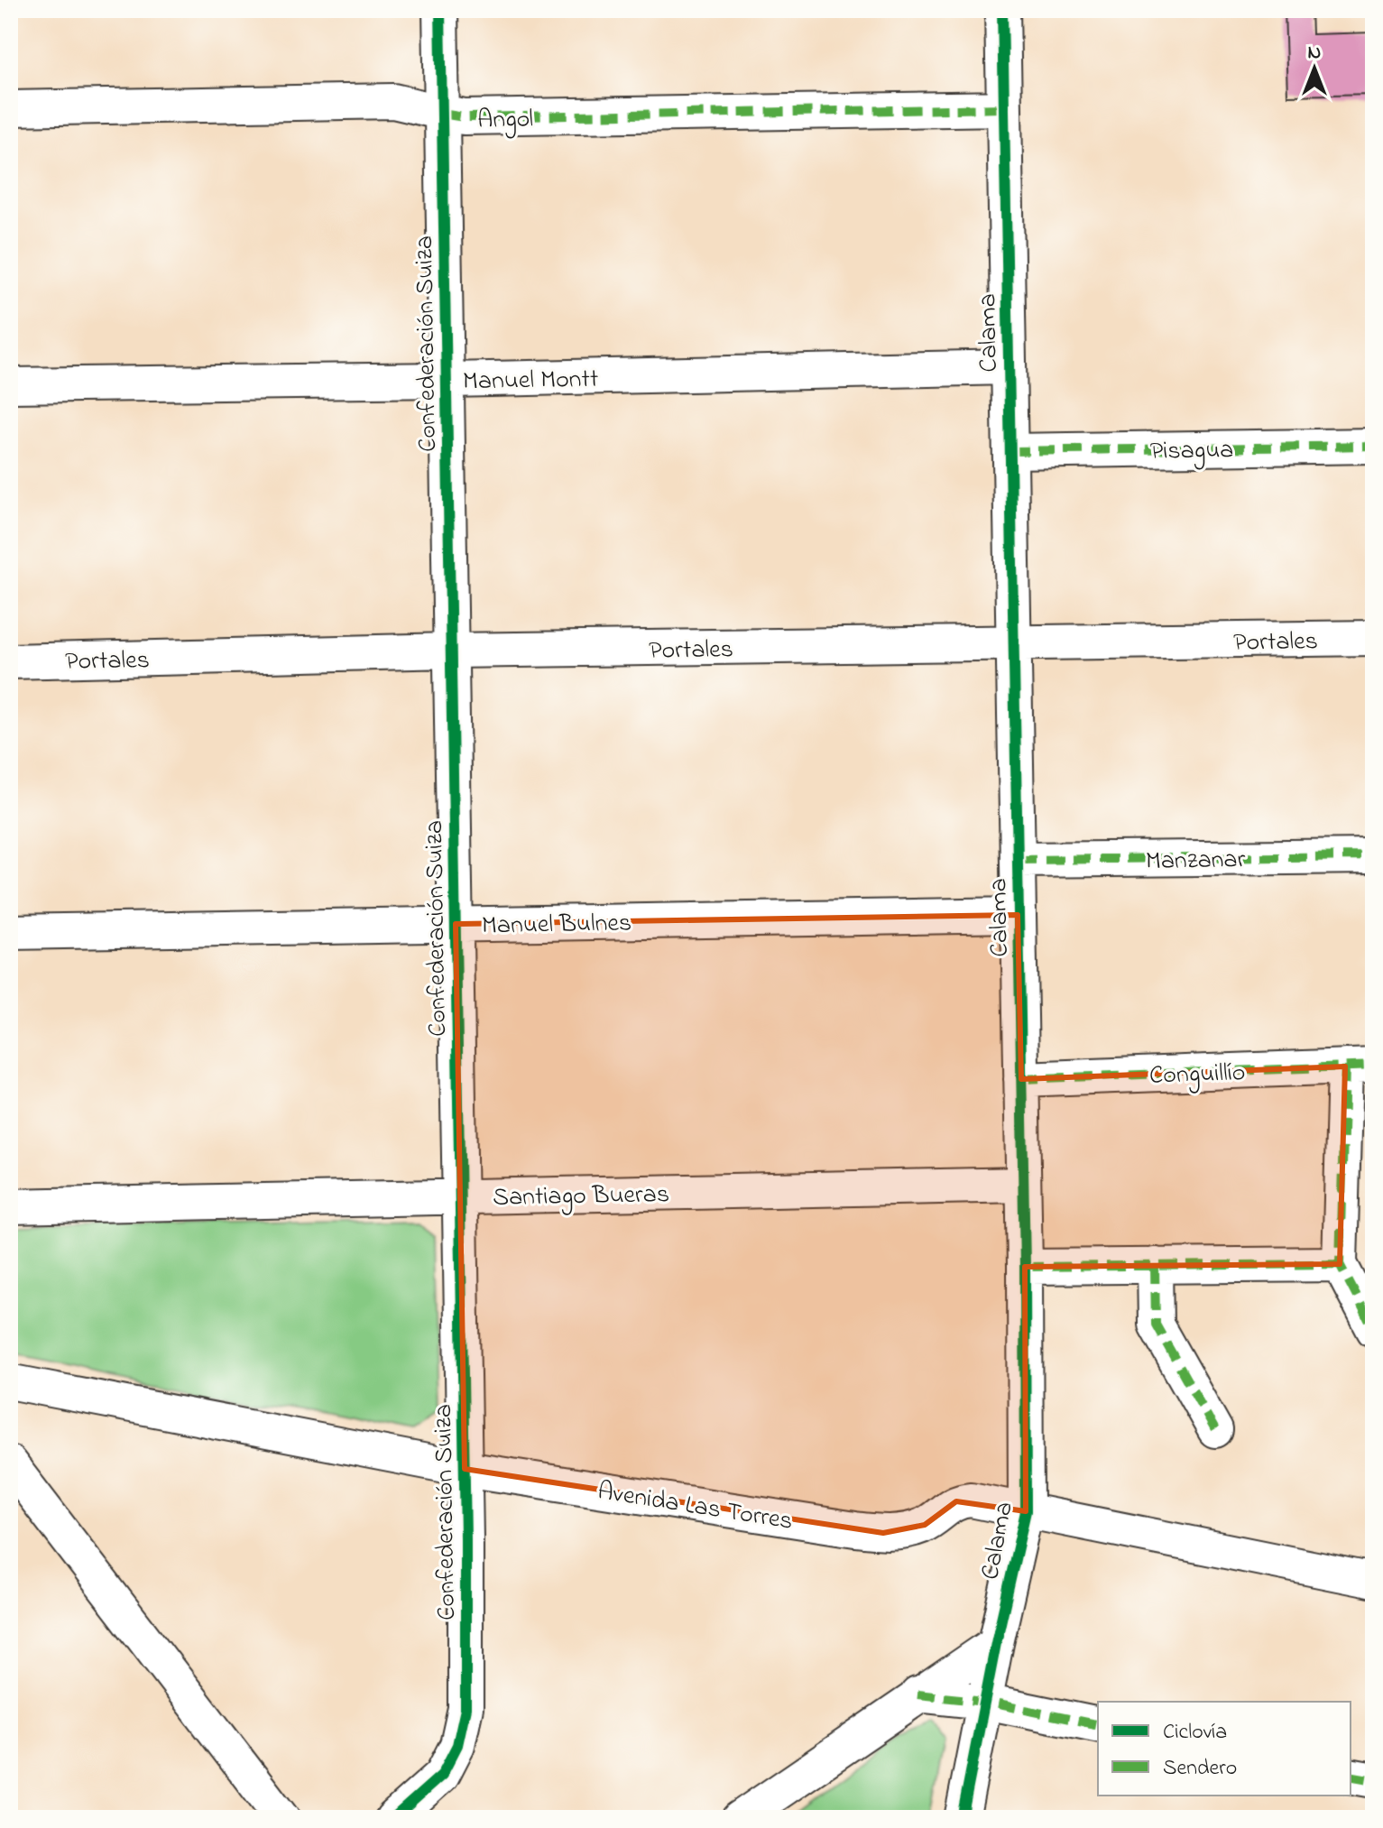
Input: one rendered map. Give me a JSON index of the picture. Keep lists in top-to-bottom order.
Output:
{
  "streets": {
    "street": [
      "Angol",
      "Calama",
      "Confederación Suiza",
      "Manuel Montt",
      "Pisagua",
      "Portales",
      "Manzanar",
      "Manuel Bulnes",
      "Conguillío",
      "Santiago Bueras",
      "Avenida Las Torres"
    ]
  },
  "crossings": [
    ["Angol", "Calama"],
    ["Angol", "Confederación Suiza"],
    ["Calama", "Manuel Montt"],
    ["Calama", "Pisagua"],
    ["Calama", "Portales"],
    ["Calama", "Manzanar"],
    ["Calama", "Manuel Bulnes"],
    ["Calama", "Conguillío"],
    ["Calama", "Santiago Bueras"],
    ["Calama", "Avenida Las Torres"],
    ["Confederación Suiza", "Manuel Montt"],
    ["Confederación Suiza", "Portales"],
    ["Confederación Suiza", "Manuel Bulnes"],
    ["Confederación Suiza", "Santiago Bueras"],
    ["Confederación Suiza", "Avenida Las Torres"]
  ],
  "legend": ["Ciclovía", "Sendero"],
  "north": "top"
}
